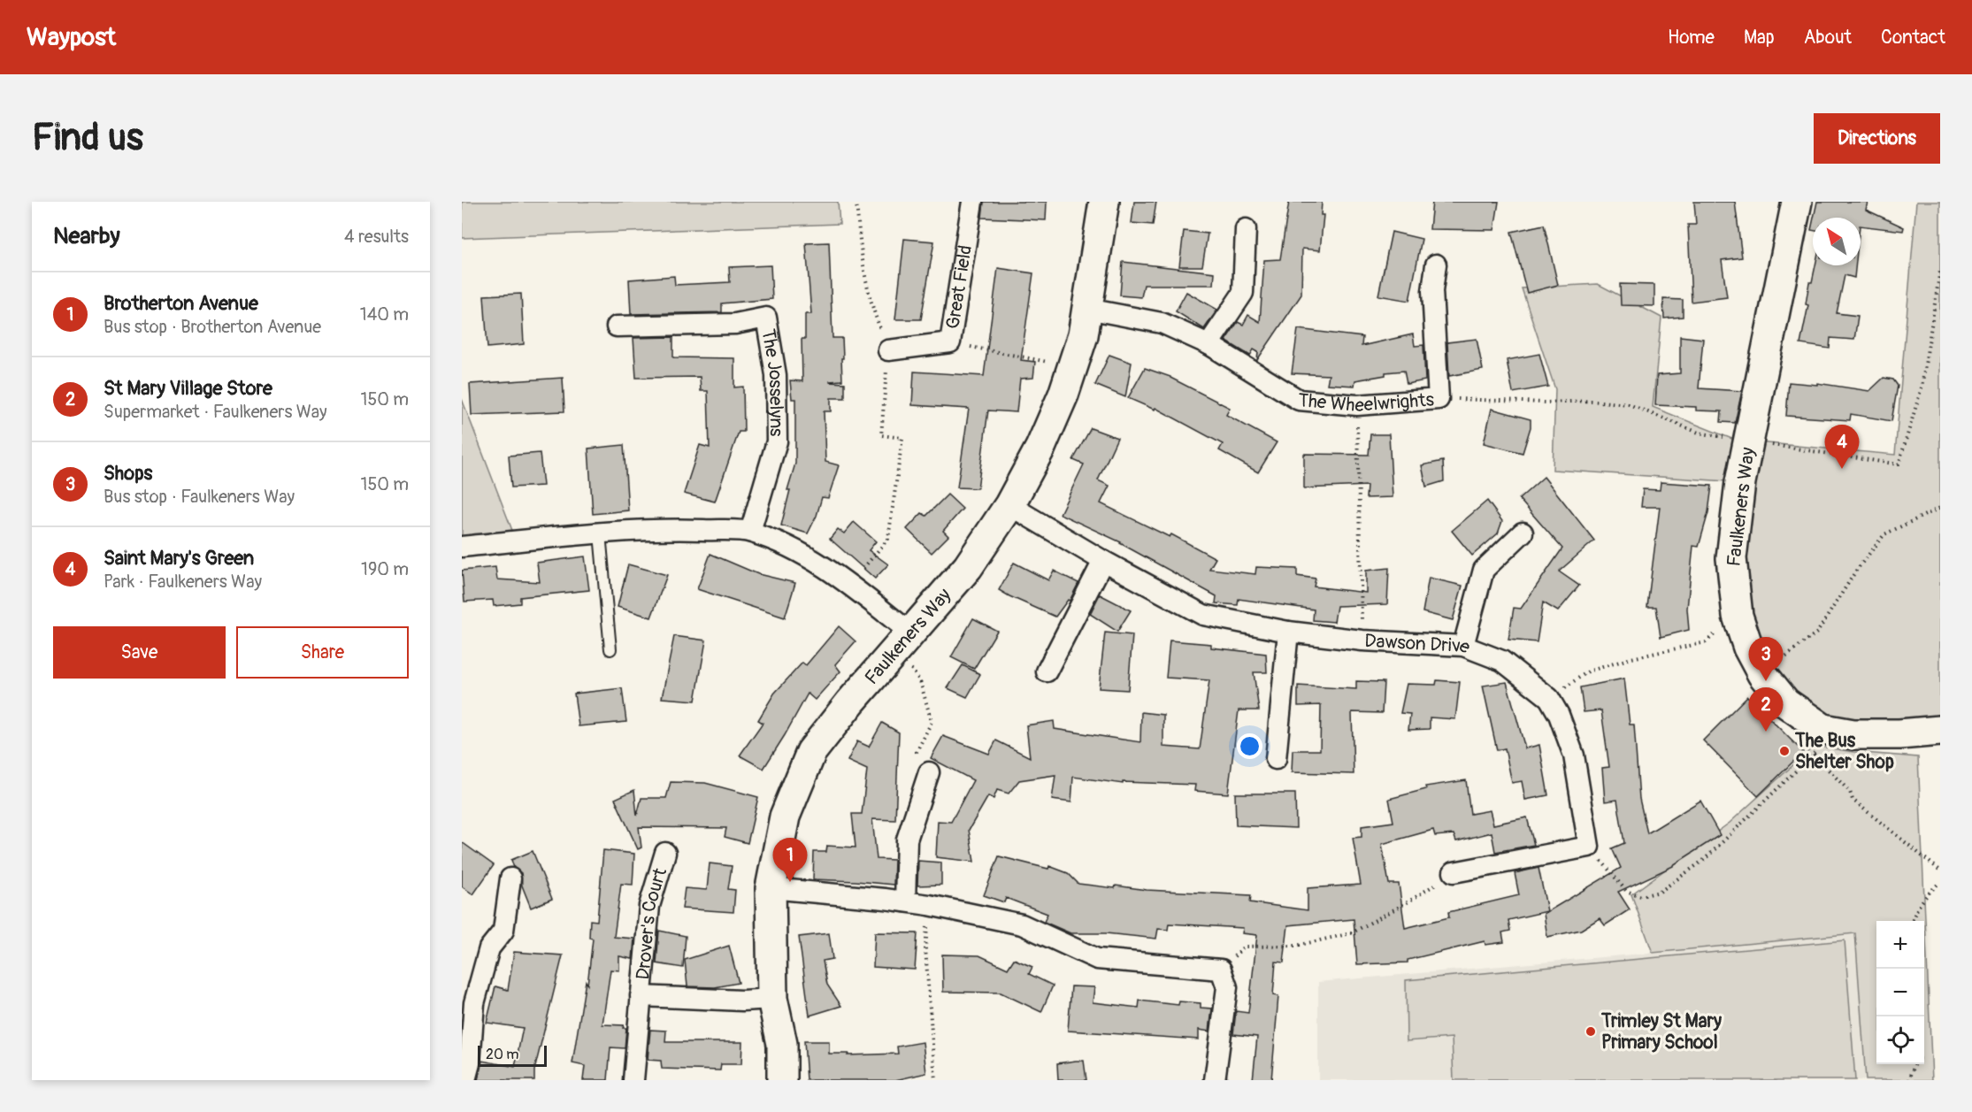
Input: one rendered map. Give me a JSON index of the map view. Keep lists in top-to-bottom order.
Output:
{
  "streets": {
    "street": [
      "Great Field",
      "The Josselyns",
      "The Wheelwrights",
      "Faulkeners Way",
      "Dawson Drive",
      "Drover's Court"
    ]
  },
  "crossings": [
    ["The Wheelwrights", "Faulkeners Way"],
    ["Faulkeners Way", "Dawson Drive"],
    ["Faulkeners Way", "Drover's Court"]
  ],
  "places": ["The Bus Shelter Shop", "Trimley St Mary Primary School"],
  "scale_bar": "20 m",
  "north": "top left",
  "page": {
    "header": "Waypost",
    "nav": [
      "Home",
      "Map",
      "About",
      "Contact"
    ],
    "buttons": [
      "Directions",
      ["Save", "Share"]
    ],
    "title": "Find us",
    "heading": ["Nearby", "4 results"],
    "list": [
      {
        "mark": "1",
        "name": "Brotherton Avenue",
        "note": "Bus stop · Brotherton Avenue",
        "value": "140 m"
      },
      {
        "mark": "2",
        "name": "St Mary Village Store",
        "note": "Supermarket · Faulkeners Way",
        "value": "150 m"
      },
      {
        "mark": "3",
        "name": "Shops",
        "note": "Bus stop · Faulkeners Way",
        "value": "150 m"
      },
      {
        "mark": "4",
        "name": "Saint Mary's Green",
        "note": "Park · Faulkeners Way",
        "value": "190 m"
      }
    ],
    "pins": [
      "4",
      "3",
      "2",
      "1"
    ],
    "map_buttons": ["+", "−"],
    "scale": "20 m"
  }
}
